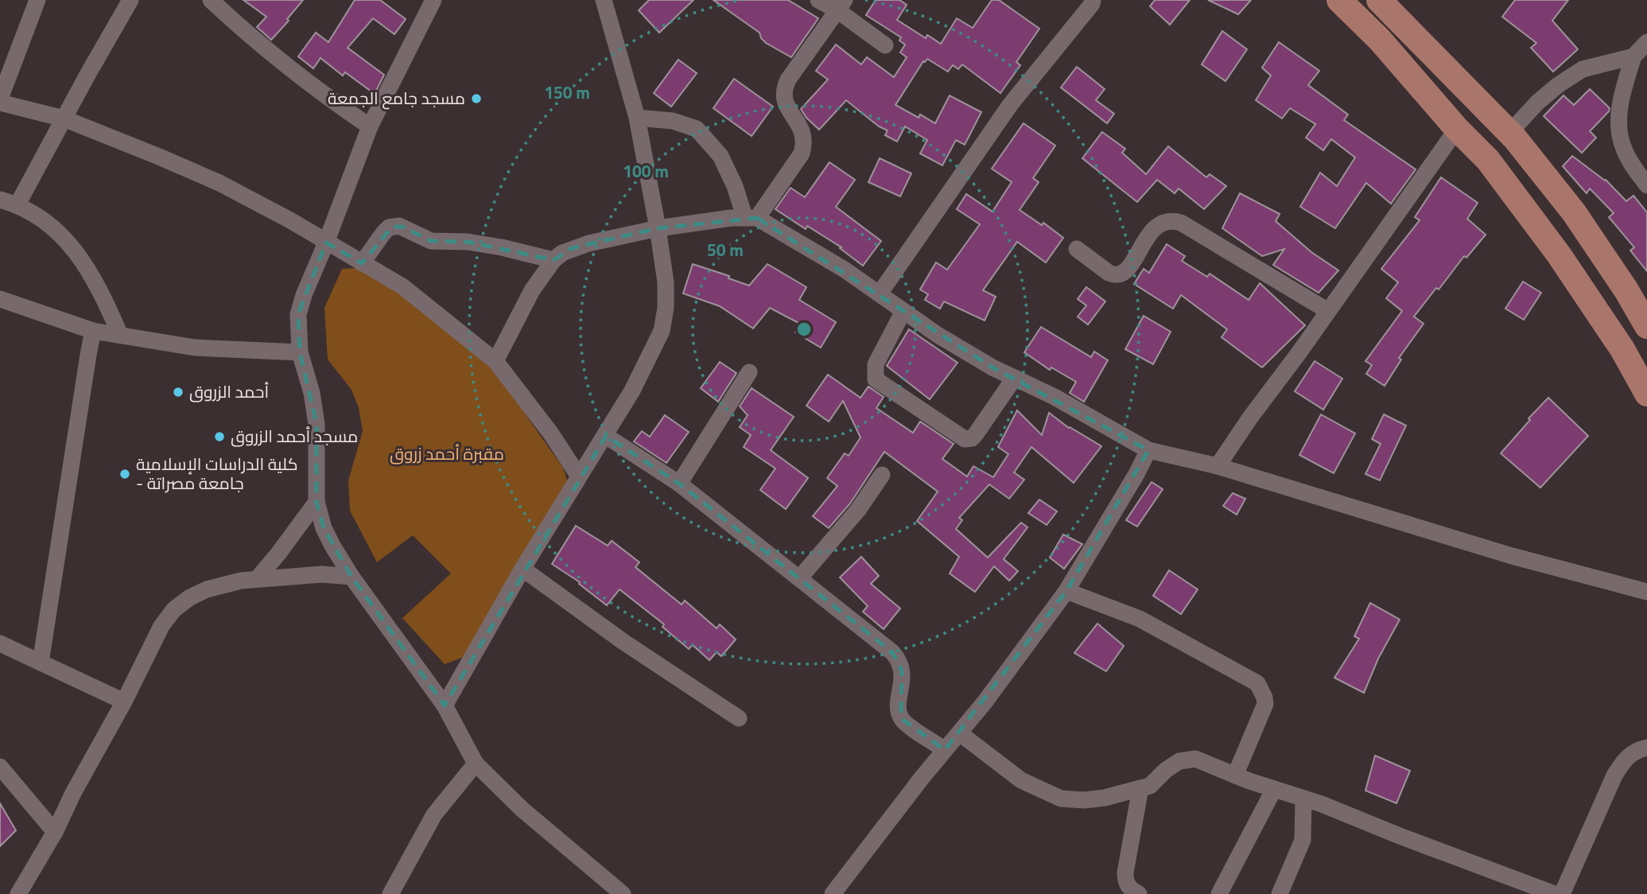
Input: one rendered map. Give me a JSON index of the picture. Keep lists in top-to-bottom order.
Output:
{
  "parks": ["مقبرة أحمد زروق"],
  "places": [
    "مسجد جامع الجمعة",
    "أحمد الزروق",
    "مسجد أحمد الزروق",
    "كلية الدراسات الإسلامية - جامعة مصراتة"
  ],
  "rings": ["150 m", "100 m", "50 m"]
}
